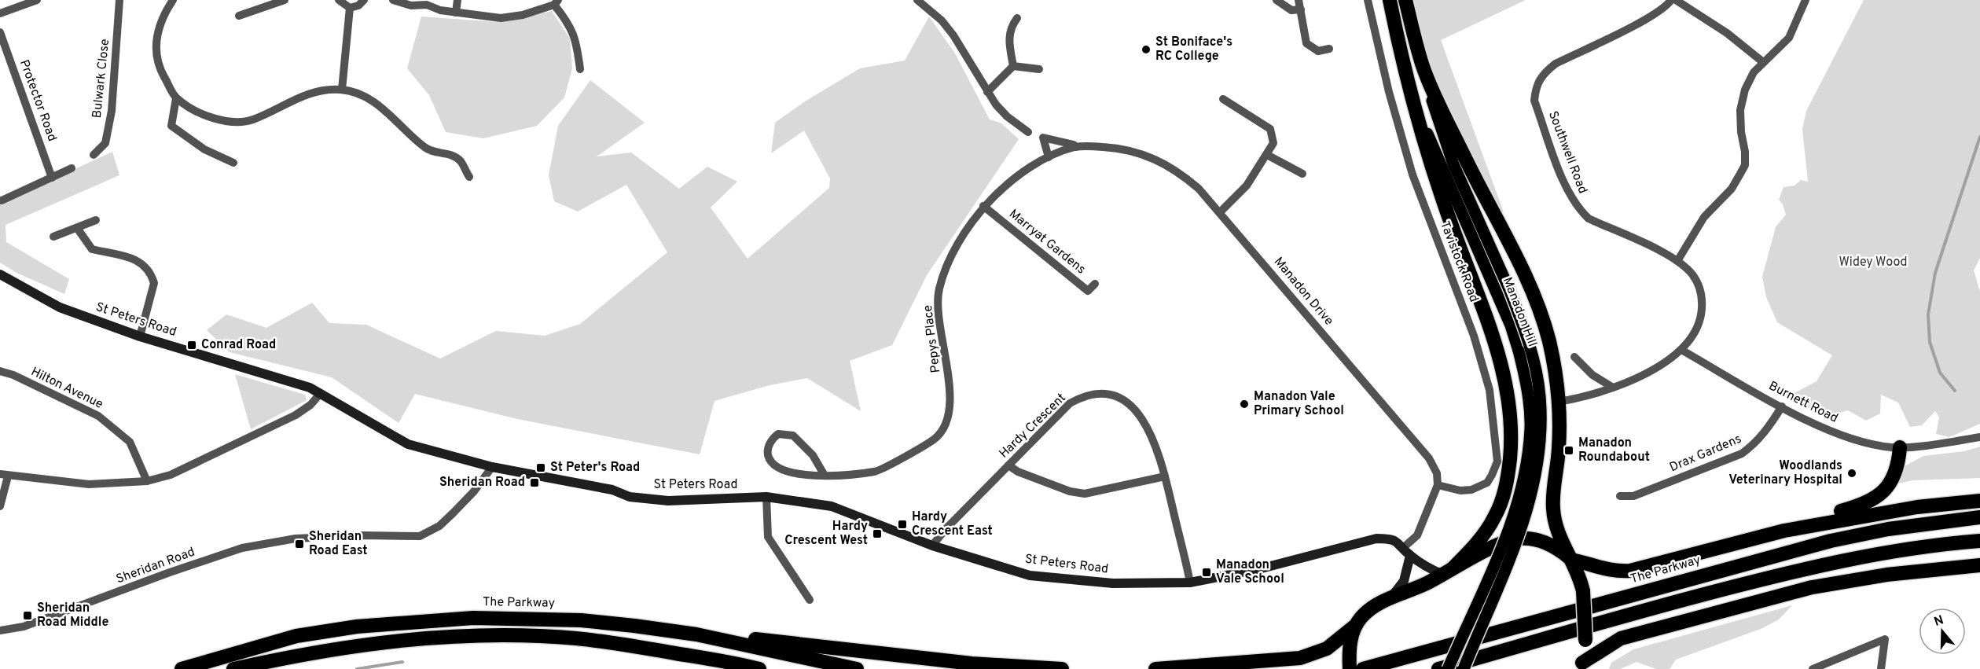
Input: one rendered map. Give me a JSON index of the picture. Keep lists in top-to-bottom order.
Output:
{
  "streets": {
    "highway": ["Manadon Hill", "The Parkway"],
    "street": [
      "Bulwark Close",
      "Protector Road",
      "Southwell Road",
      "Marryat Gardens",
      "Tavistock Road",
      "Manadon Drive",
      "St Peters Road",
      "Pepys Place",
      "Hilton Avenue",
      "Burnett Road",
      "Hardy Crescent",
      "Drax Gardens",
      "Sheridan Road"
    ]
  },
  "crossings": [
    ["Southwell Road", "Burnett Road"],
    ["Marryat Gardens", "Pepys Place"],
    ["Tavistock Road", "Manadon Drive"],
    ["Manadon Drive", "Pepys Place"],
    ["St Peters Road", "Hardy Crescent"],
    ["St Peters Road", "Sheridan Road"],
    ["Burnett Road", "Drax Gardens"]
  ],
  "parks": ["Widey Wood"],
  "places": {
    "other": ["St Boniface's RC College", "Manadon Vale Primary School", "Woodlands Veterinary Hospital"],
    "transit": [
      "Conrad Road",
      "Manadon Roundabout",
      "St Peter's Road",
      "Sheridan Road",
      "Hardy Crescent East",
      "Hardy Crescent West",
      "Sheridan Road East",
      "Manadon Vale School",
      "Sheridan Road Middle"
    ]
  },
  "north": "top"
}
